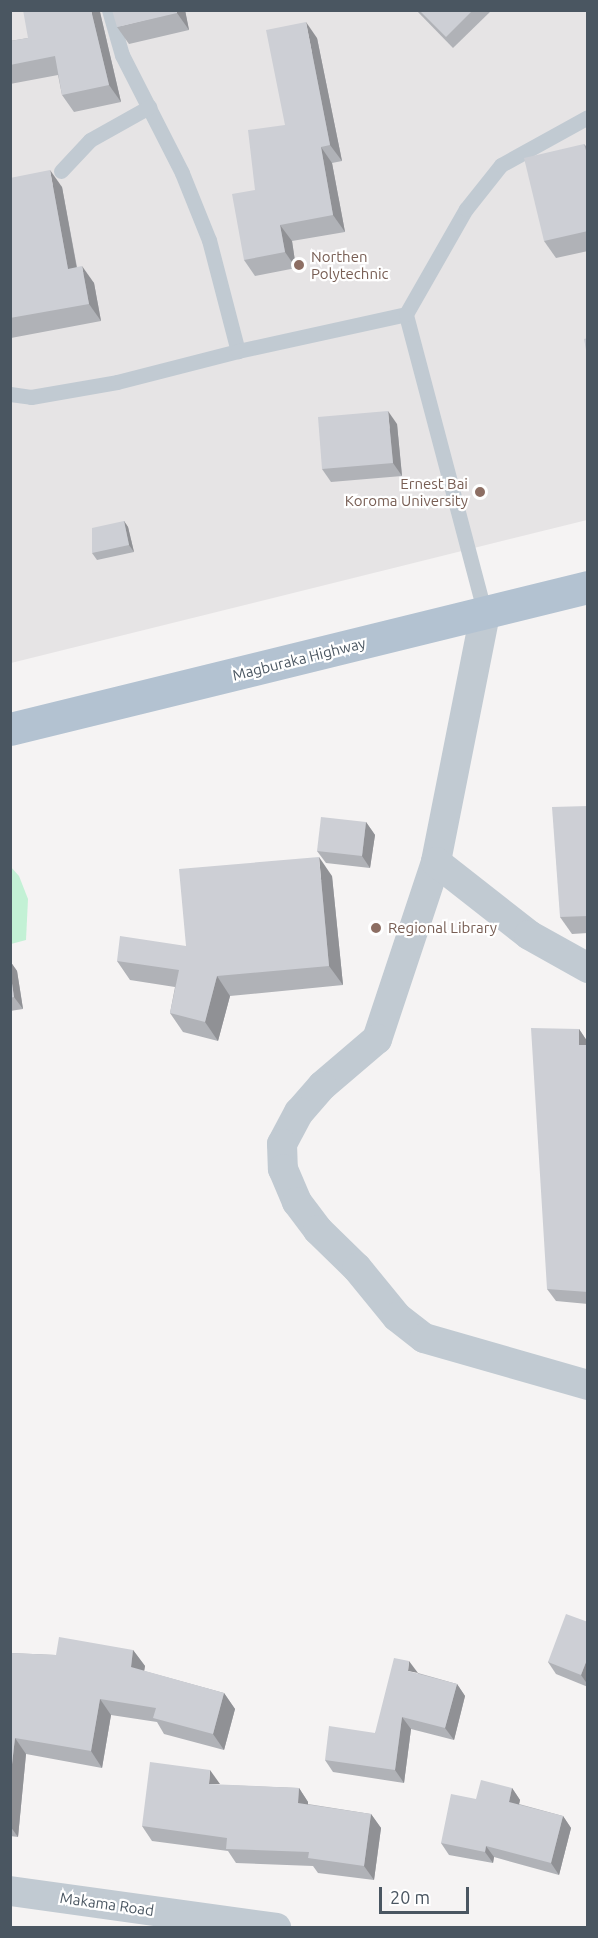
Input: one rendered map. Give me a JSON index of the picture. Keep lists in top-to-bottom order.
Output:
{
  "streets": {
    "main road": ["Magburaka Highway"],
    "street": ["Makama Road"]
  },
  "places": ["Northen Polytechnic", "Ernest Bai Koroma University", "Regional Library"],
  "scale_bar": "20 m"
}
